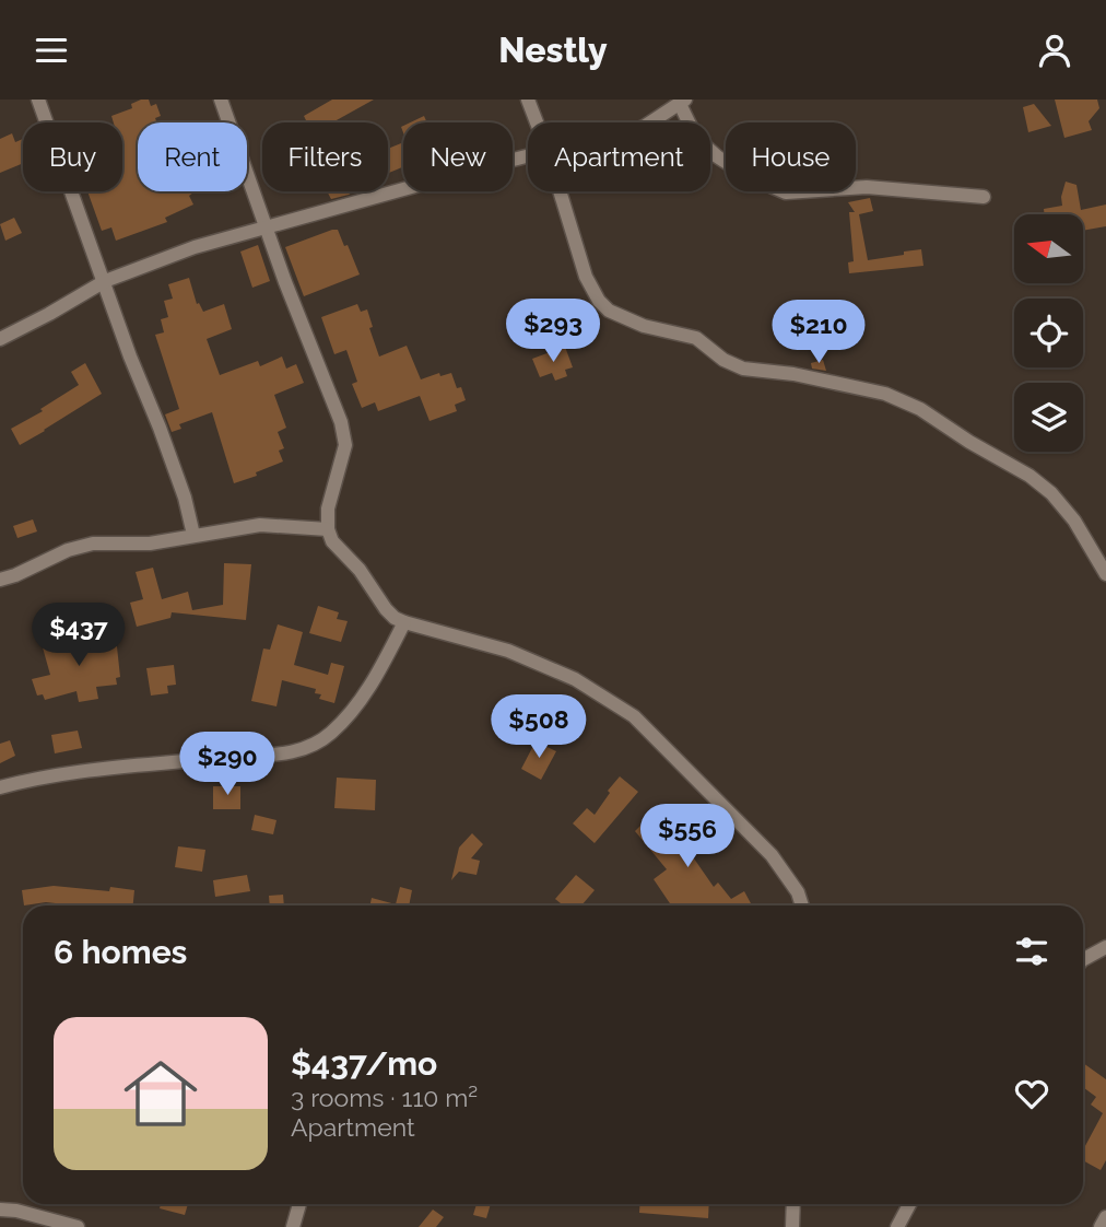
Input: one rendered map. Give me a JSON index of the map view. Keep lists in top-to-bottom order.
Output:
{
  "north": "left",
  "page": {
    "header": "Nestly",
    "chip": [
      "Buy",
      "Rent",
      "Filters",
      "New",
      "Apartment",
      "House"
    ],
    "price": [
      "$293",
      "$210",
      "$437",
      "$508",
      "$290",
      "$556"
    ],
    "heading": "6 homes",
    "list": [
      {
        "name": "$437/mo",
        "note": "3 rooms · 110 m² · Apartment"
      }
    ]
  }
}
